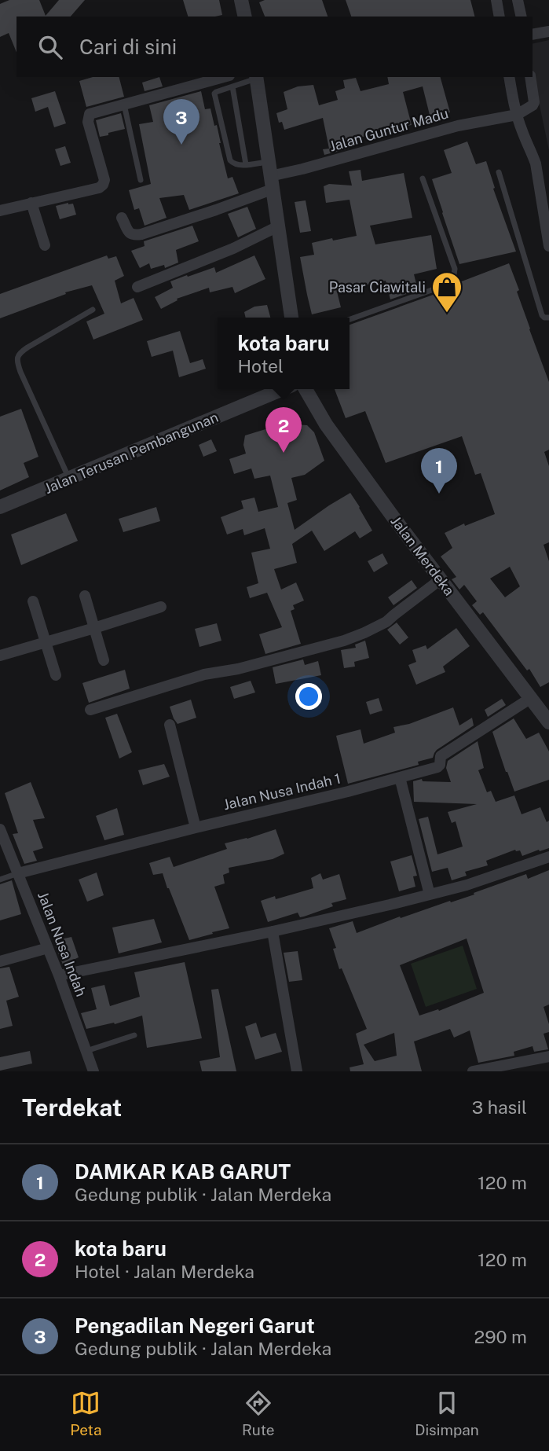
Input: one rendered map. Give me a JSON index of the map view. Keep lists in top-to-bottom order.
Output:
{
  "streets": {
    "street": [
      "Jalan Guntur Madu",
      "Jalan Terusan Pembangunan",
      "Jalan Merdeka",
      "Jalan Nusa Indah 1",
      "Jalan Nusa Indah"
    ]
  },
  "crossings": [
    ["Jalan Merdeka", "Jalan Nusa Indah 1"],
    ["Jalan Nusa Indah 1", "Jalan Nusa Indah"]
  ],
  "places": {
    "shop": ["Pasar Ciawitali"]
  },
  "page": {
    "search": "Cari di sini",
    "pins": ["3", "2", "1"],
    "popup": ["kota baru", "Hotel"],
    "heading": ["Terdekat", "3 hasil"],
    "list": [
      {
        "mark": "1",
        "name": "DAMKAR KAB GARUT",
        "note": "Gedung publik · Jalan Merdeka",
        "value": "120 m"
      },
      {
        "mark": "2",
        "name": "kota baru",
        "note": "Hotel · Jalan Merdeka",
        "value": "120 m"
      },
      {
        "mark": "3",
        "name": "Pengadilan Negeri Garut",
        "note": "Gedung publik · Jalan Merdeka",
        "value": "290 m"
      }
    ],
    "nav": ["Peta", "Rute", "Disimpan"]
  }
}
